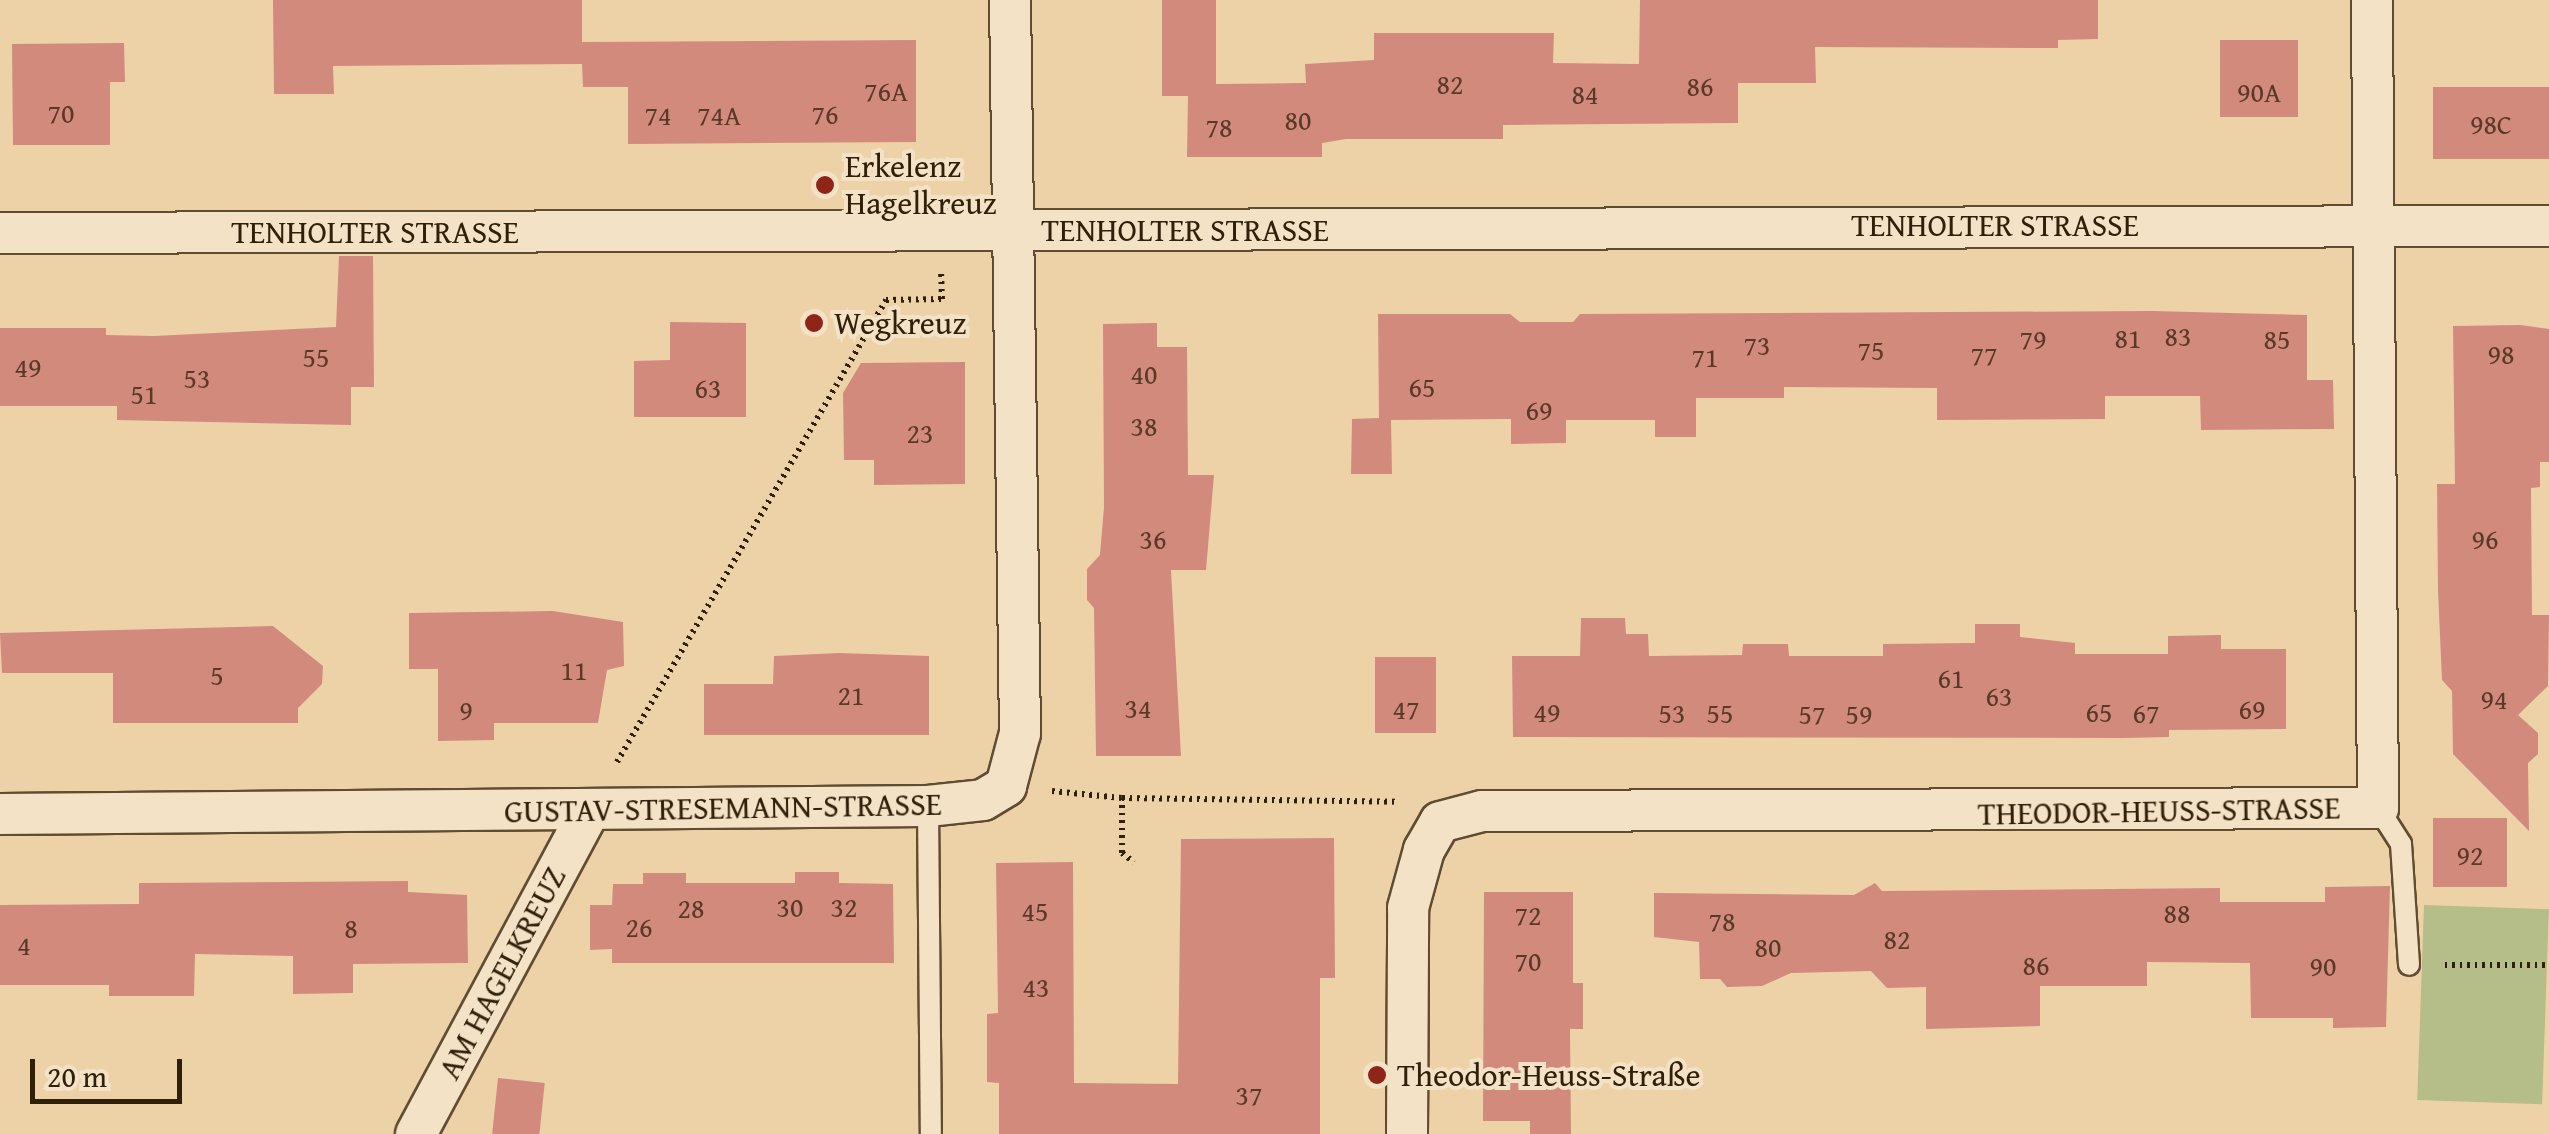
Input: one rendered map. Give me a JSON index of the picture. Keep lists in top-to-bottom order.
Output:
{
  "streets": {
    "street": [
      "TENHOLTER STRASSE",
      "GUSTAV-STRESEMANN-STRASSE",
      "THEODOR-HEUSS-STRASSE",
      "AM HAGELKREUZ"
    ]
  },
  "crossings": [
    ["TENHOLTER STRASSE", "THEODOR-HEUSS-STRASSE"],
    ["GUSTAV-STRESEMANN-STRASSE", "AM HAGELKREUZ"]
  ],
  "places": ["Erkelenz Hagelkreuz", "Wegkreuz", "Theodor-Heuss-Straße"],
  "house_numbers": [
    "82",
    "86",
    "76A",
    "90A",
    "84",
    "70",
    "76",
    "74",
    "74A",
    "80",
    "98C",
    "78",
    "83",
    "81",
    "79",
    "85",
    "73",
    "75",
    "98",
    "77",
    "55",
    "71",
    "49",
    "40",
    "53",
    "65",
    "63",
    "51",
    "69",
    "38",
    "23",
    "36",
    "96",
    "11",
    "5",
    "61",
    "21",
    "63",
    "94",
    "34",
    "47",
    "69",
    "9",
    "49",
    "65",
    "53",
    "55",
    "67",
    "57",
    "59",
    "92",
    "30",
    "32",
    "28",
    "45",
    "88",
    "72",
    "78",
    "26",
    "8",
    "82",
    "4",
    "80",
    "70",
    "86",
    "90",
    "43",
    "37"
  ],
  "scale_bar": "20 m"
}
